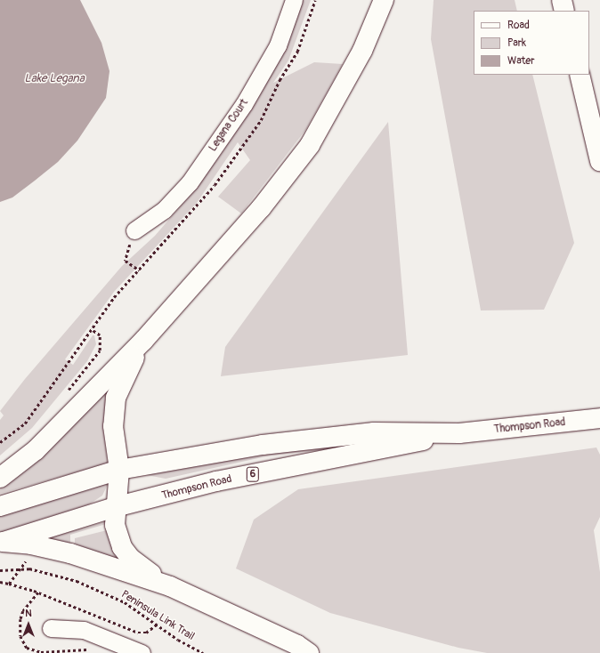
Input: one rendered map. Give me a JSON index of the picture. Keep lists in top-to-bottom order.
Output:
{
  "streets": {
    "main road": ["Thompson Road", "6"],
    "street": ["Legana Court"],
    "path": ["Peninsula Link Trail"]
  },
  "water": ["Lake Legana"],
  "legend": ["Road", "Park", "Water"],
  "north": "top"
}
